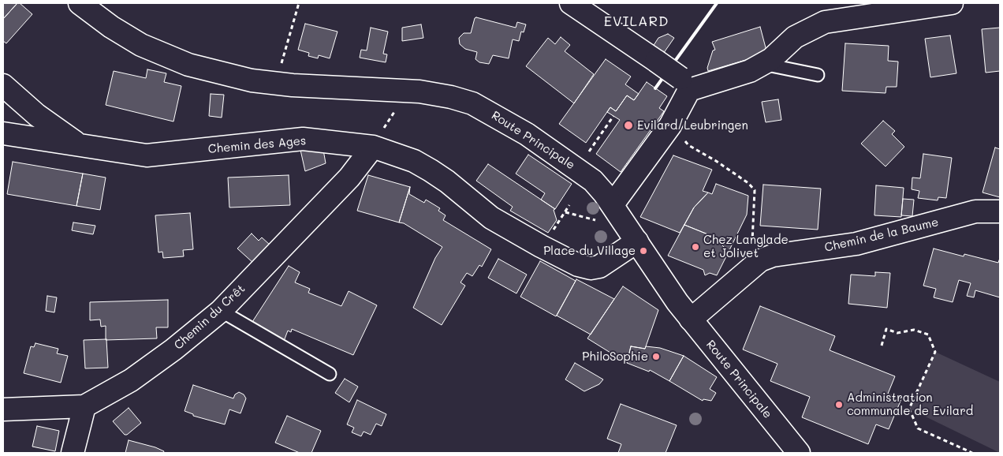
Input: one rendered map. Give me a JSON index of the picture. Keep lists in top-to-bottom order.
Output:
{
  "streets": {
    "street": [
      "Route Principale",
      "Chemin des Ages",
      "Chemin de la Baume",
      "Chemin du Crêt"
    ]
  },
  "crossings": [
    ["Route Principale", "Chemin des Ages"],
    ["Route Principale", "Chemin de la Baume"],
    ["Chemin des Ages", "Chemin du Crêt"]
  ],
  "districts": ["EVILARD"],
  "places": [
    "Evilard/Leubringen",
    "Chez Langlade et Jolivet",
    "Place du Village",
    "PhiloSophie",
    "Administration communale de Evilard"
  ]
}
